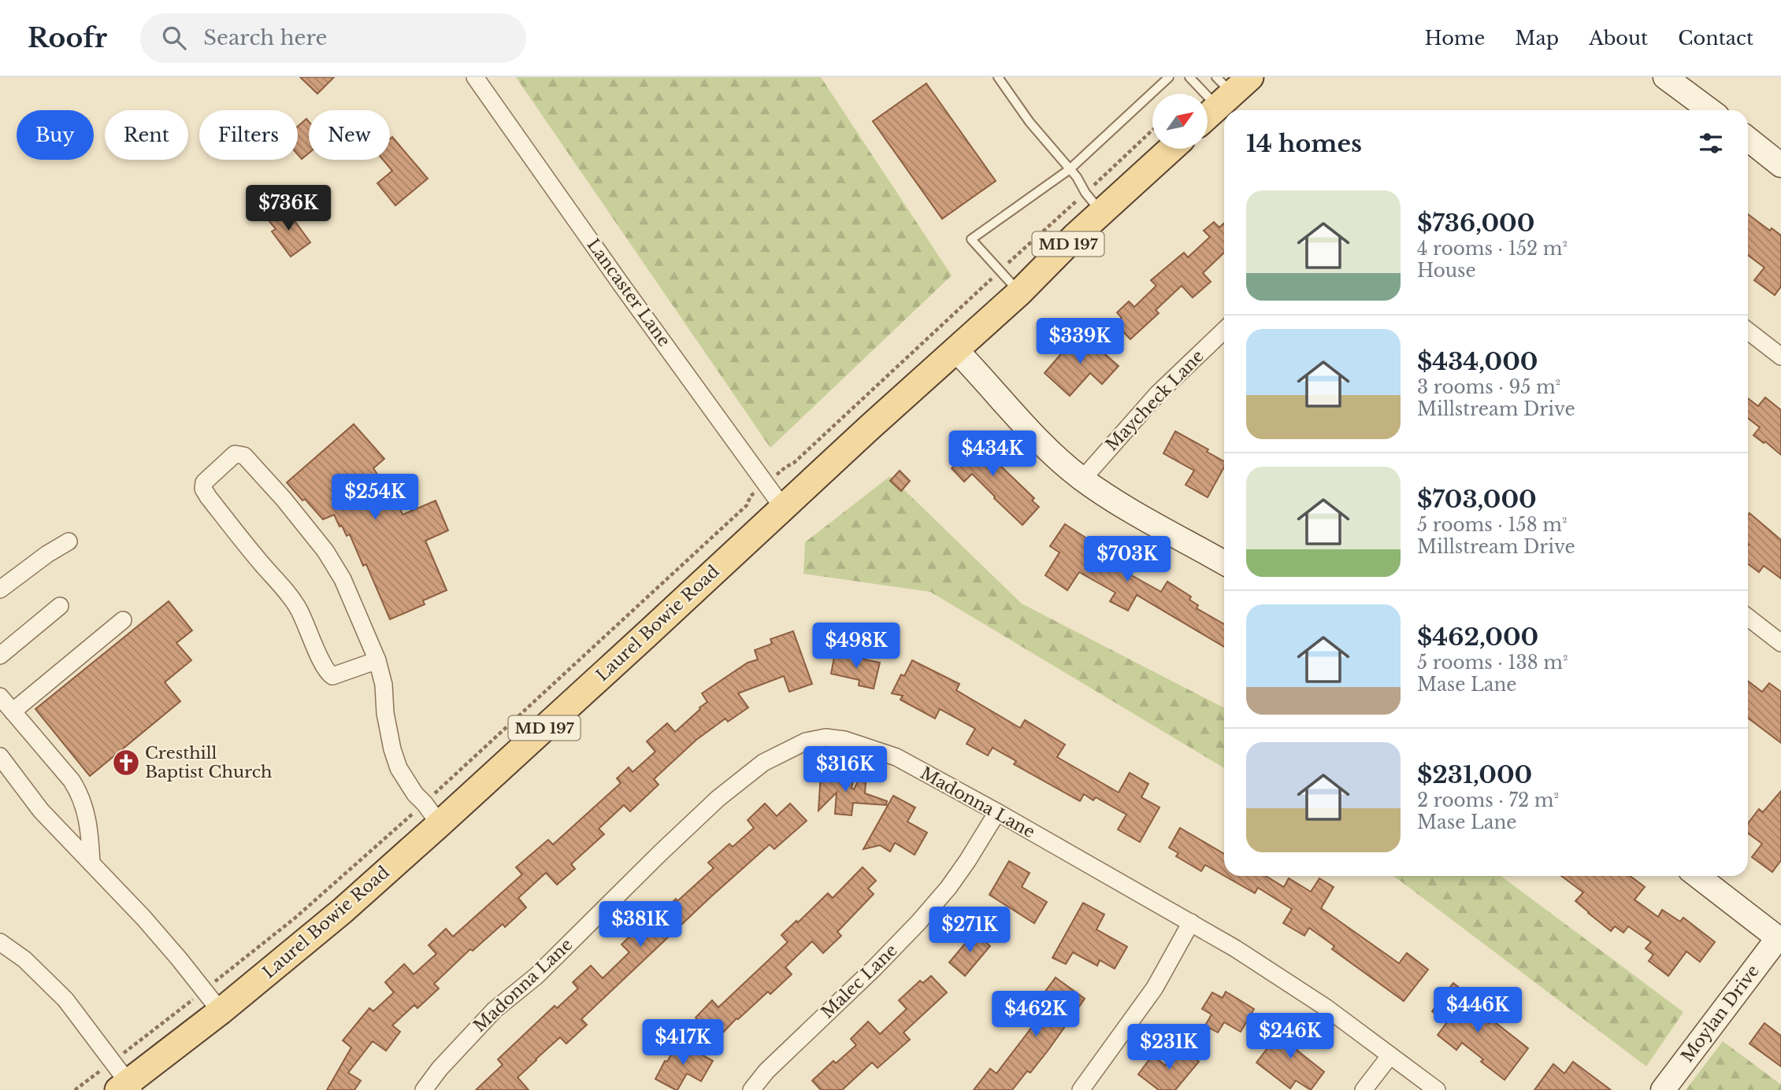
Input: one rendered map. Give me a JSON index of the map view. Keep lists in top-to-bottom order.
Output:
{
  "streets": {
    "main road": ["MD 197", "Laurel Bowie Road"],
    "street": [
      "Lancaster Lane",
      "Maycheck Lane",
      "Madonna Lane",
      "Malec Lane",
      "Moylan Drive"
    ]
  },
  "crossings": [
    ["Lancaster Lane", "Laurel Bowie Road"],
    ["Madonna Lane", "Malec Lane"]
  ],
  "places": {
    "church": ["Cresthill Baptist Church"]
  },
  "north": "top right",
  "page": {
    "header": "Roofr",
    "search": "Search here",
    "nav": [
      "Home",
      "Map",
      "About",
      "Contact"
    ],
    "chip": [
      "Buy",
      "Rent",
      "Filters",
      "New"
    ],
    "heading": "14 homes",
    "list": [
      {
        "name": "$736,000",
        "note": "4 rooms · 152 m² · House"
      },
      {
        "name": "$434,000",
        "note": "3 rooms · 95 m² · Millstream Drive"
      },
      {
        "name": "$703,000",
        "note": "5 rooms · 158 m² · Millstream Drive"
      },
      {
        "name": "$462,000",
        "note": "5 rooms · 138 m² · Mase Lane"
      },
      {
        "name": "$231,000",
        "note": "2 rooms · 72 m² · Mase Lane"
      }
    ],
    "price": [
      "$736K",
      "$339K",
      "$434K",
      "$254K",
      "$703K",
      "$498K",
      "$316K",
      "$381K",
      "$271K",
      "$446K",
      "$462K",
      "$246K",
      "$417K",
      "$231K"
    ]
  }
}
